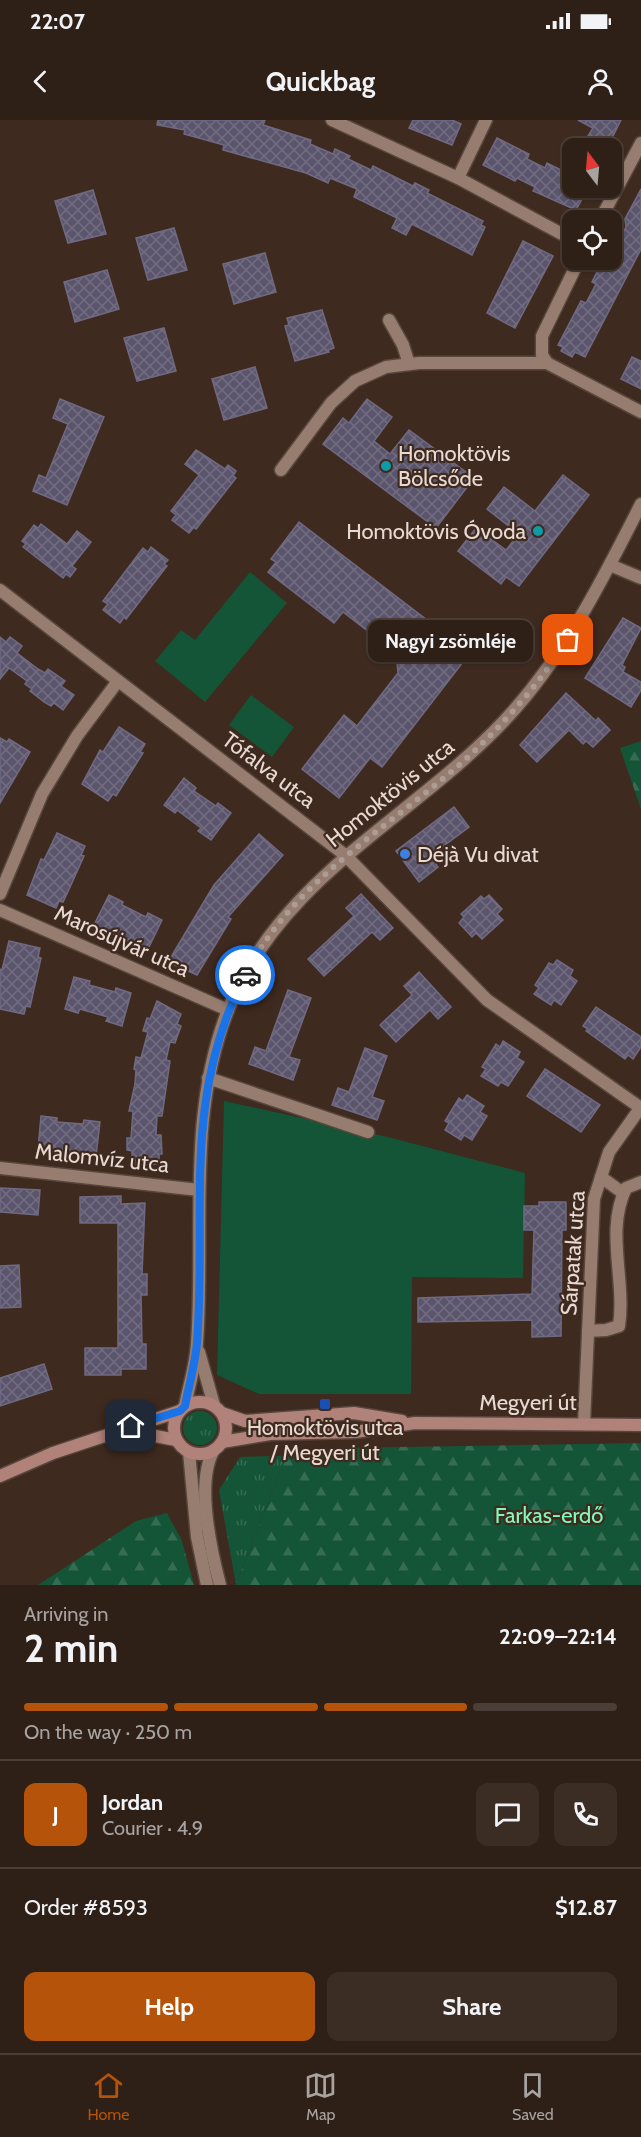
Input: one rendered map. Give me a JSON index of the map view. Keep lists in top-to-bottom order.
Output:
{
  "streets": {
    "main road": ["Megyeri út"],
    "street": [
      "Tófalva utca",
      "Homoktövis utca",
      "Marosújvár utca",
      "Malomvíz utca",
      "Sárpatak utca"
    ]
  },
  "crossings": [
    ["Tófalva utca", "Homoktövis utca"],
    ["Tófalva utca", "Sárpatak utca"],
    ["Homoktövis utca", "Marosújvár utca"],
    ["Homoktövis utca", "Malomvíz utca"],
    ["Homoktövis utca", "Megyeri út"],
    ["Sárpatak utca", "Megyeri út"]
  ],
  "parks": ["Farkas-erdő"],
  "places": {
    "other": [
      "Homoktövis Bölcsőde",
      "Homoktövis Óvoda",
      "Nagyi zsömléje",
      "Déjà Vu divat"
    ],
    "transit": ["Homoktövis utca / Megyeri út"]
  },
  "north": "top",
  "page": {
    "status": "22:07",
    "header": "Quickbag",
    "bubble": "Nagyi zsömléje",
    "heading": ["2 min", "Arriving in", "22:09–22:14"],
    "panel": [
      "Jordan",
      "Courier · 4.9",
      "Order #8593",
      "$12.87"
    ],
    "bar": "On the way · 250 m",
    "round": "J",
    "buttons": ["Help", "Share"],
    "tabs": ["Home", "Map", "Saved"]
  }
}
